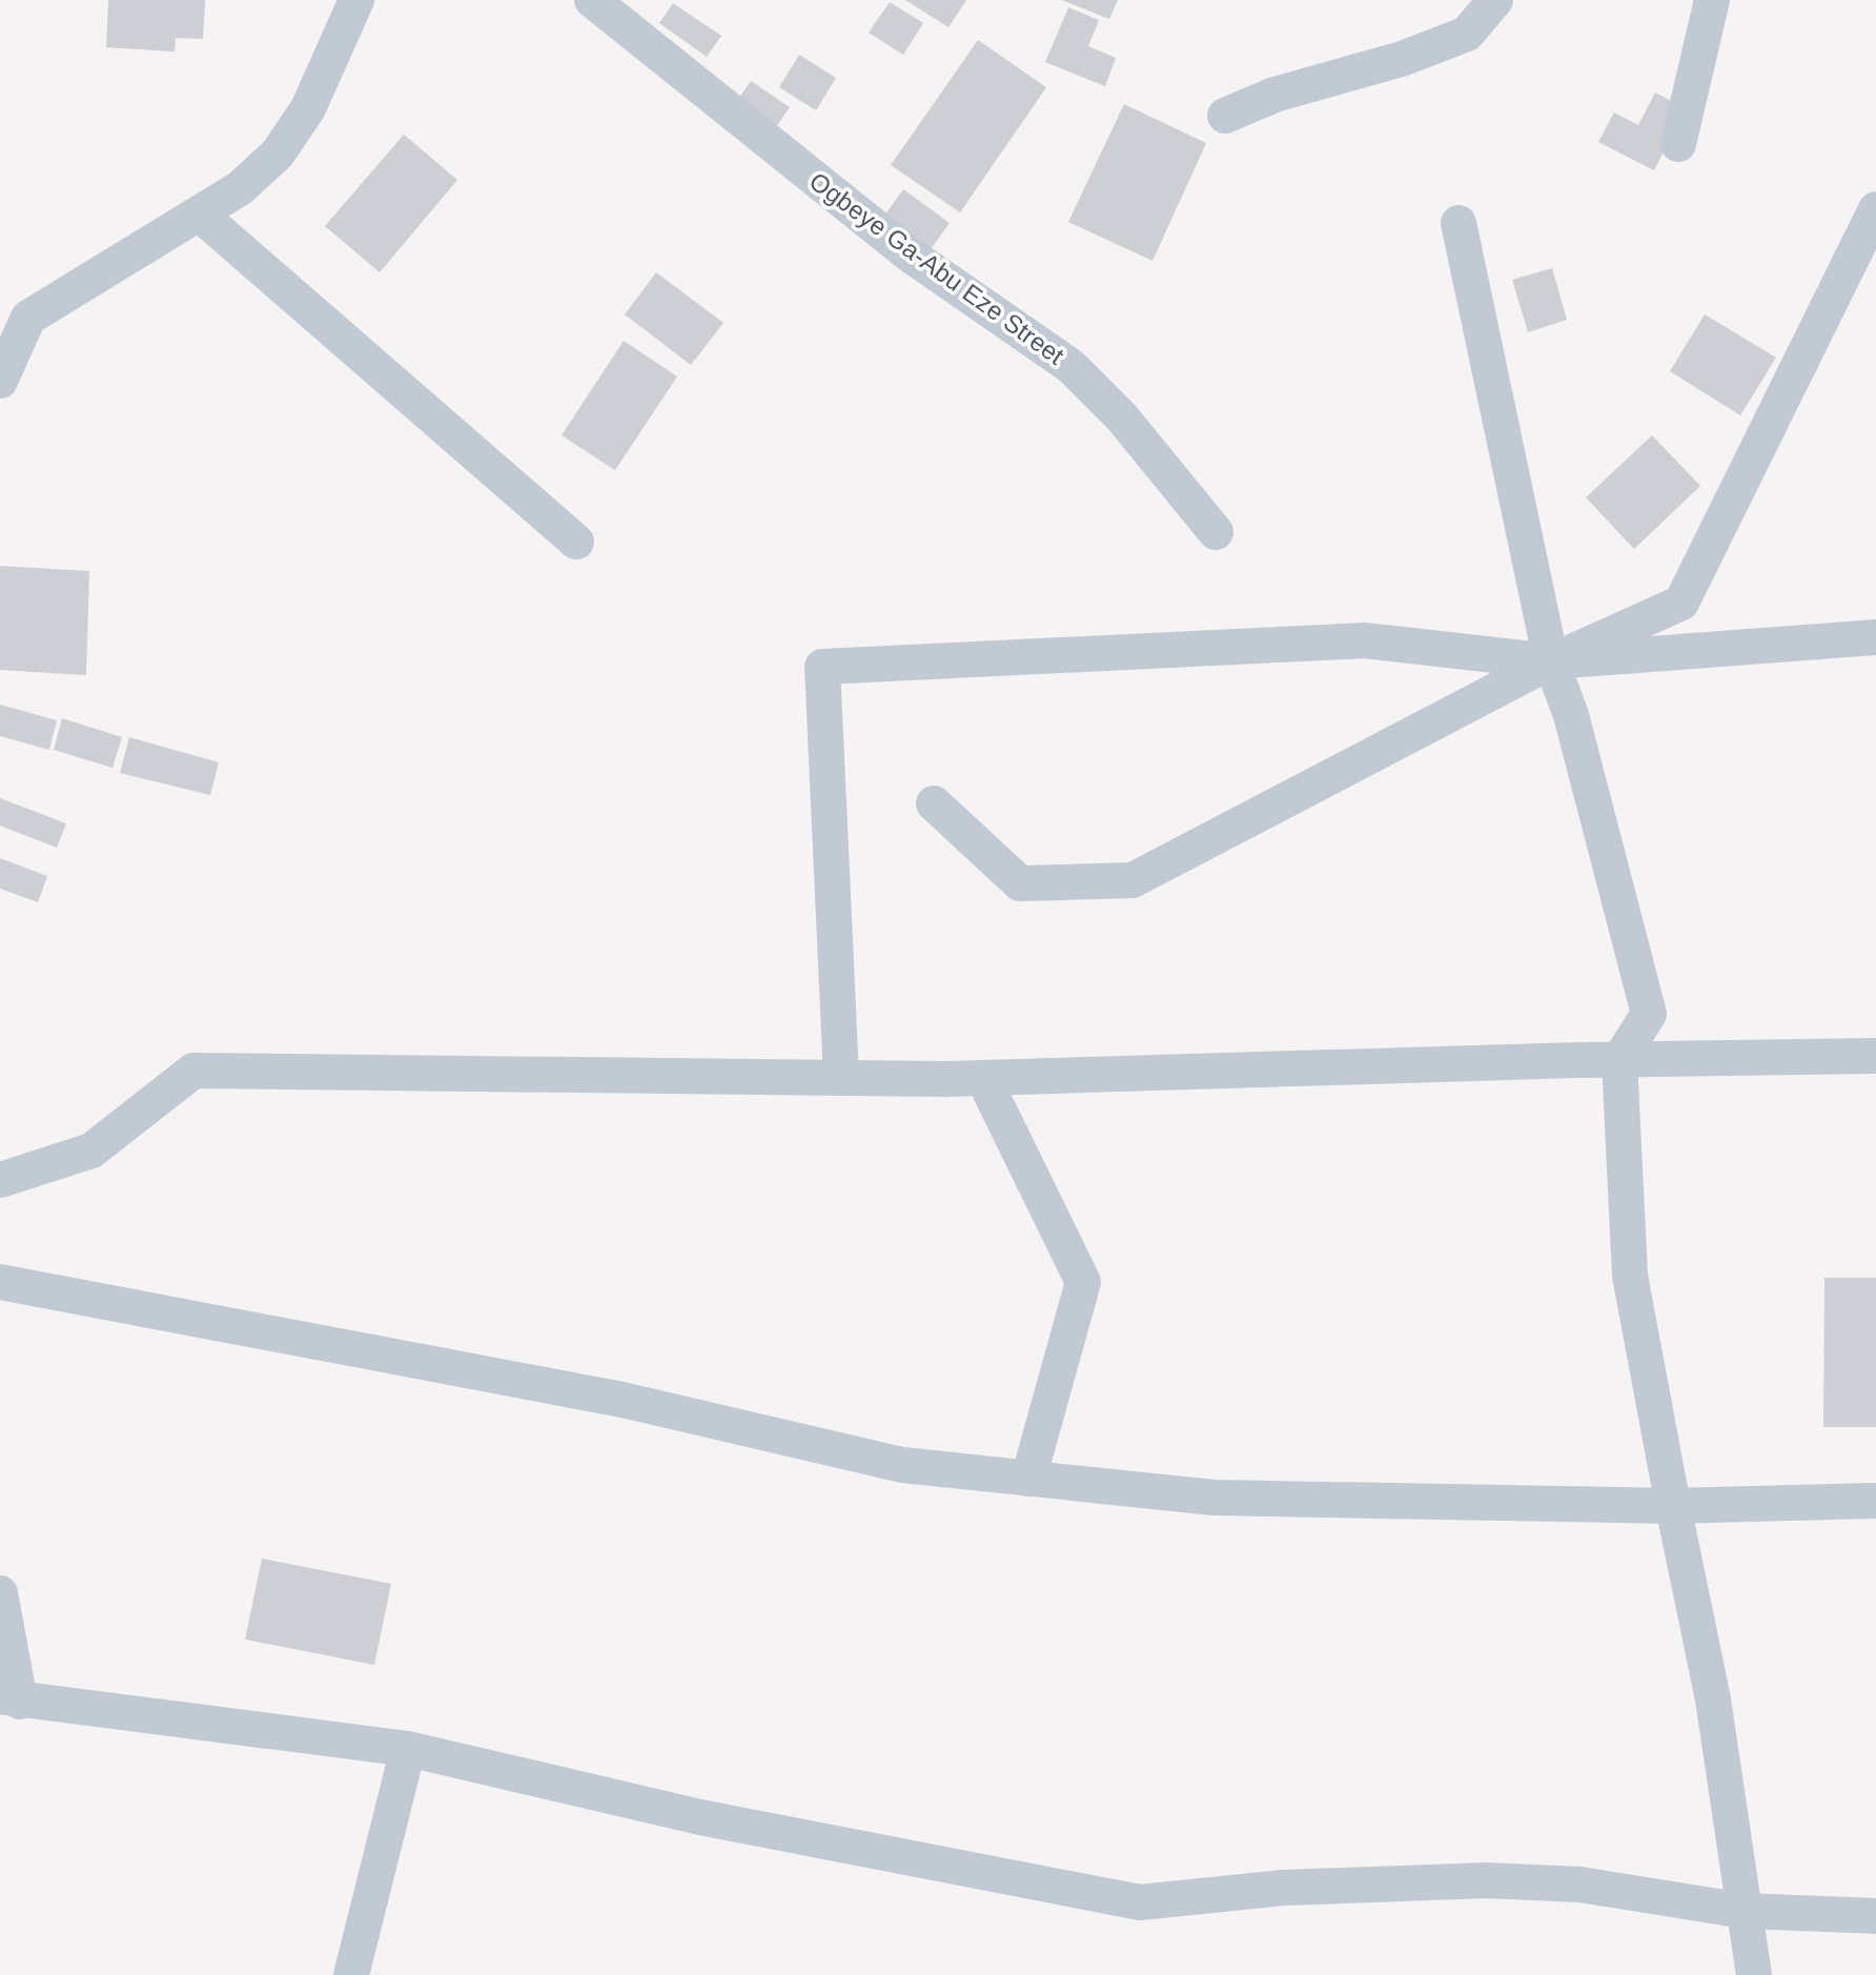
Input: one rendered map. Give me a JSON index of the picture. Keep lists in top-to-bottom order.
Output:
{
  "streets": {
    "street": ["Ogbeye Ga-Abu Eze Street"]
  }
}
